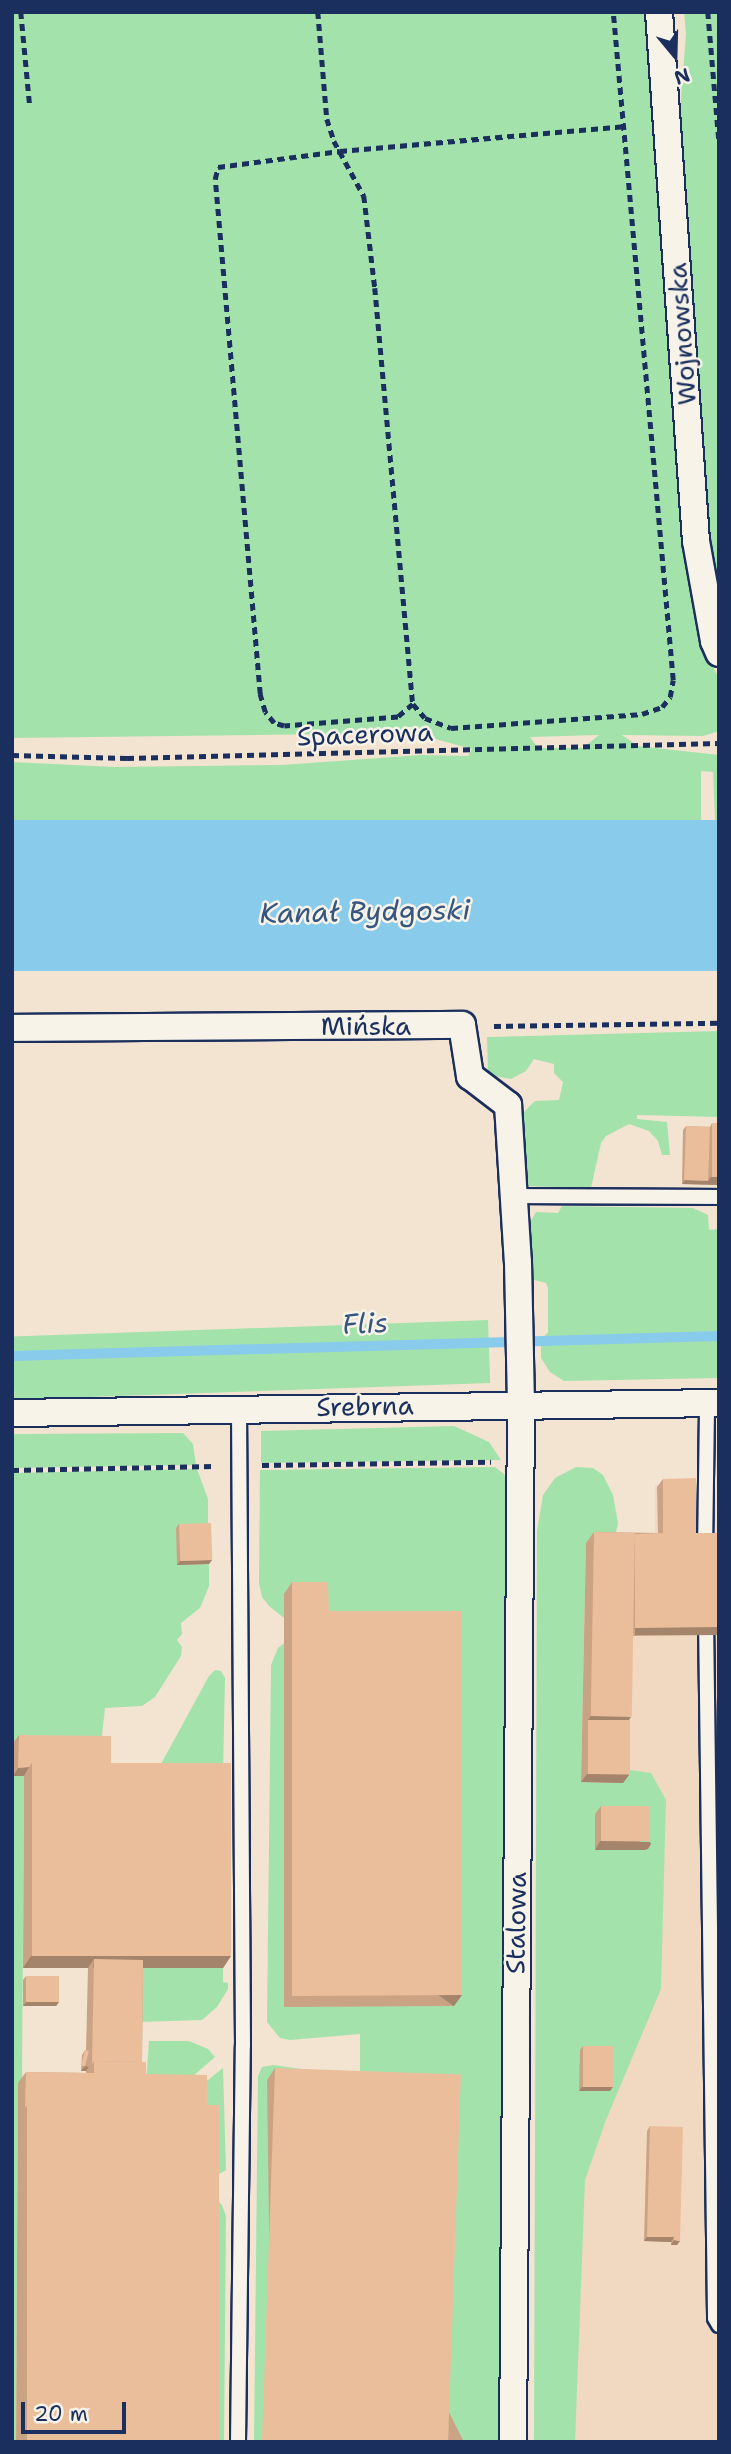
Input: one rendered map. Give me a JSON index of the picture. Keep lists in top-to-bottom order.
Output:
{
  "streets": {
    "street": [
      "Wojnowska",
      "Mińska",
      "Srebrna",
      "Stalowa"
    ],
    "path": ["Spacerowa"]
  },
  "crossings": [
    ["Mińska", "Stalowa"],
    ["Srebrna", "Stalowa"]
  ],
  "water": ["Kanał Bydgoski", "Flis"],
  "scale_bar": "20 m",
  "north": "bottom"
}
